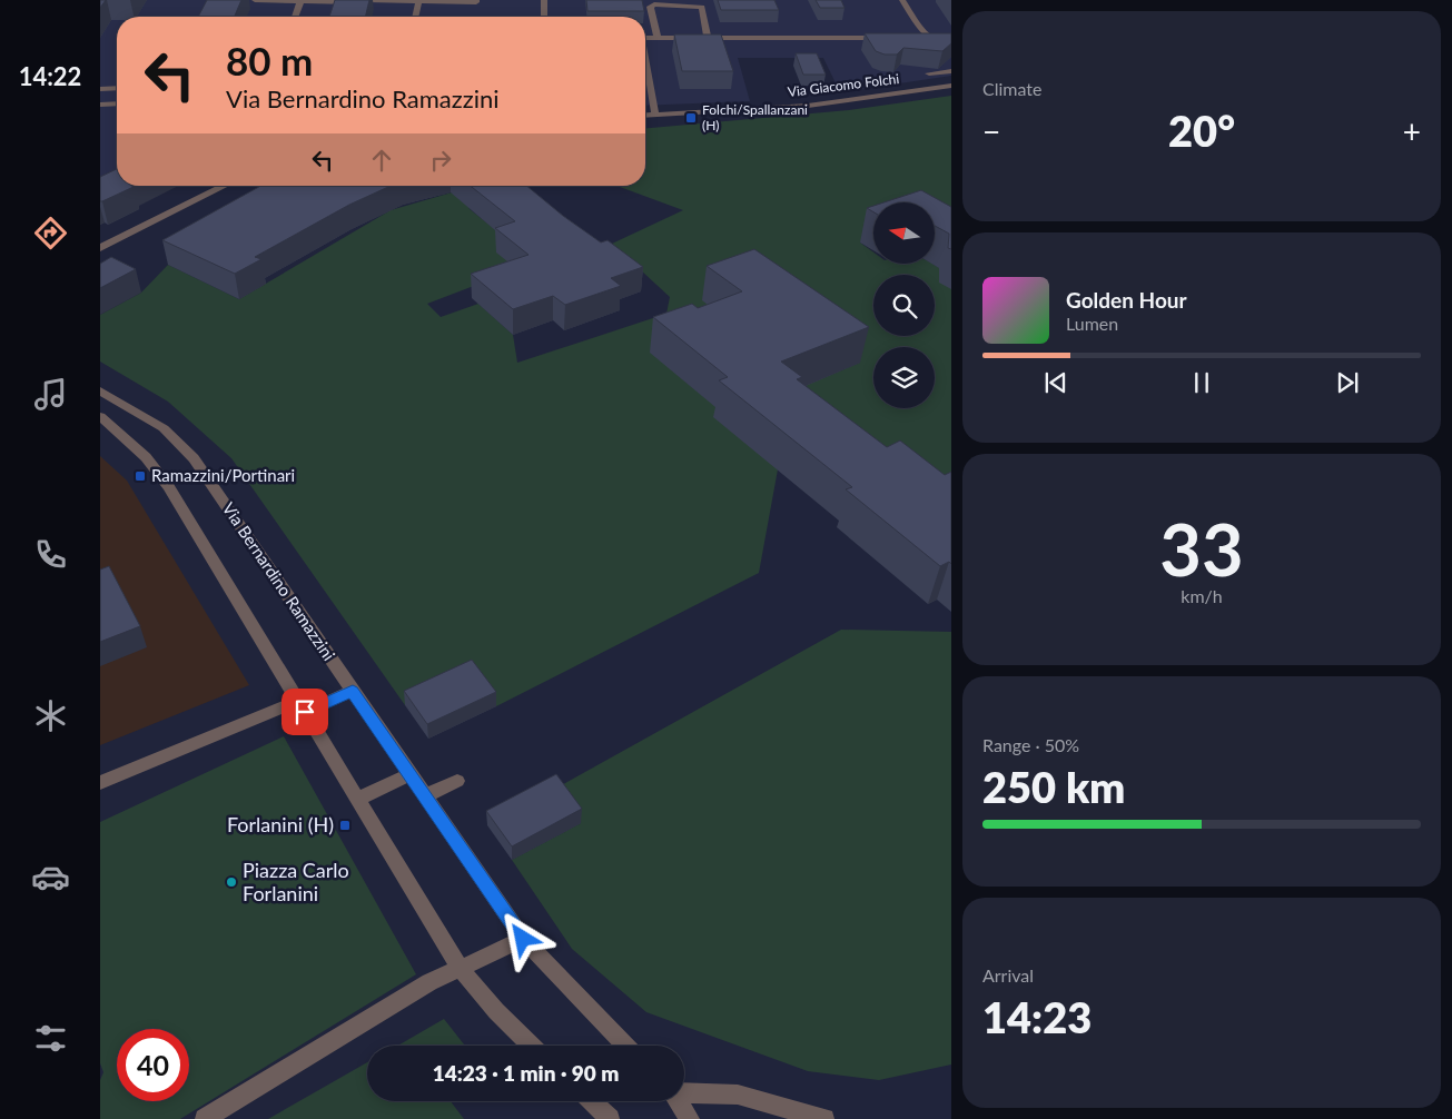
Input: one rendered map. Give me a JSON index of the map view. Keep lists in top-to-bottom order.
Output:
{
  "streets": {
    "street": ["Via Giacomo Folchi", "Via Bernardino Ramazzini"]
  },
  "places": {
    "transit": ["Folchi/Spallanzani (H)", "Ramazzini/Portinari", "Forlanini (H)"],
    "other": ["Piazza Carlo Forlanini"]
  },
  "north": "left",
  "page": {
    "tabs": "14:22",
    "tile": [
      "Climate",
      ["33", "km/h"],
      ["Range · 50%", "250 km"],
      ["Arrival", "14:23"]
    ],
    "turn": ["80 m", "Via Bernardino Ramazzini"],
    "heat": ["−", "20°", "+"],
    "song": ["Golden Hour", "Lumen"],
    "limit": "40",
    "trip": "14:23 · 1 min · 90 m"
  }
}
